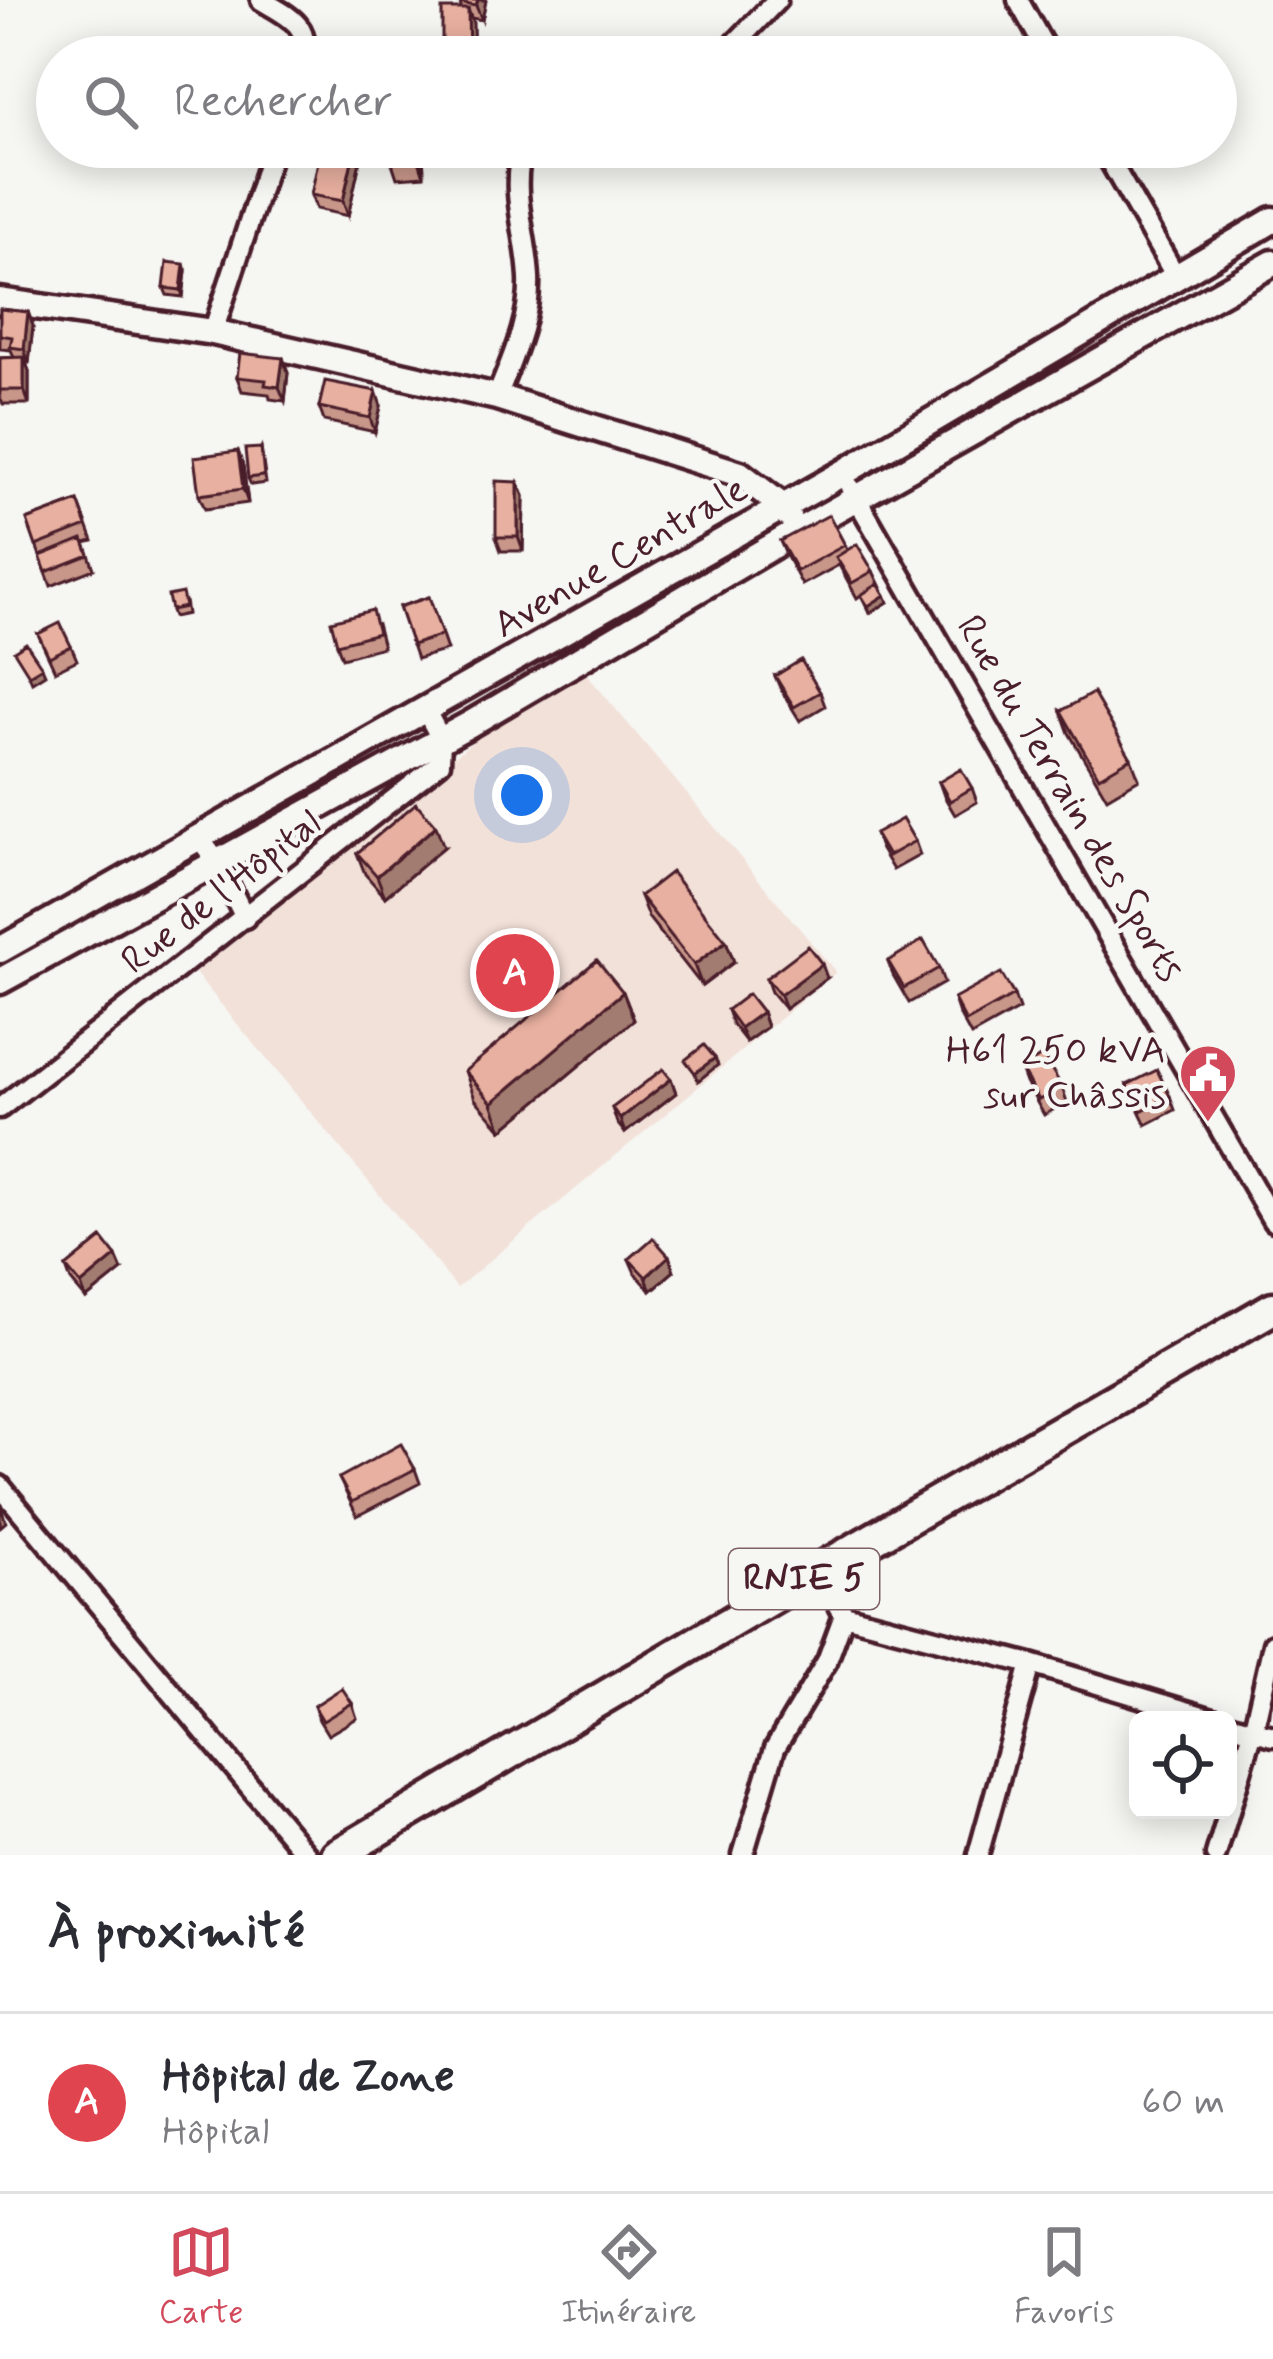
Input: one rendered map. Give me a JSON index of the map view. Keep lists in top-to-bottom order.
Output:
{
  "streets": {
    "main road": ["RNIE 5"],
    "street": ["Avenue Centrale", "Rue du Terrain des Sports", "Rue de l'Hôpital"]
  },
  "crossings": [
    ["Avenue Centrale", "Rue du Terrain des Sports"],
    ["Avenue Centrale", "Rue de l'Hôpital"]
  ],
  "places": {
    "public building": ["H61 250 kVA sur Châssis"]
  },
  "page": {
    "search": "Rechercher",
    "pins": "A",
    "heading": "À proximité",
    "list": [
      {
        "mark": "A",
        "name": "Hôpital de Zone",
        "note": "Hôpital",
        "value": "60 m"
      }
    ],
    "nav": ["Carte", "Itinéraire", "Favoris"]
  }
}
